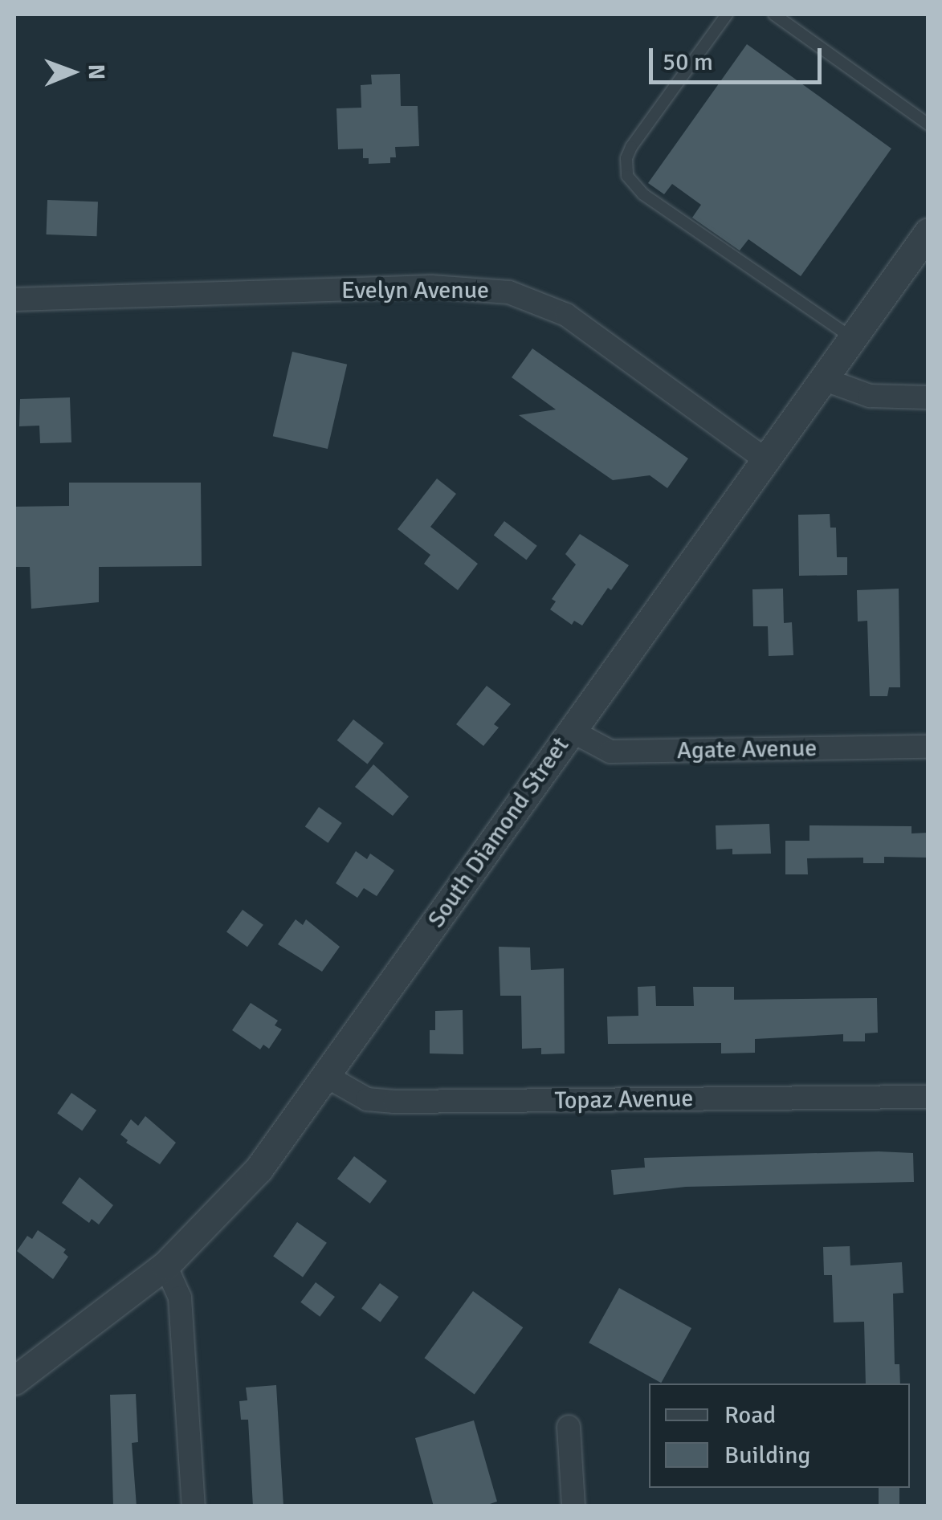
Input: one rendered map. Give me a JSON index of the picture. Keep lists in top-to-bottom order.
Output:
{
  "streets": {
    "street": [
      "Evelyn Avenue",
      "Agate Avenue",
      "South Diamond Street",
      "Topaz Avenue"
    ]
  },
  "crossings": [
    ["Evelyn Avenue", "South Diamond Street"],
    ["Agate Avenue", "South Diamond Street"],
    ["South Diamond Street", "Topaz Avenue"]
  ],
  "legend": ["Road", "Building"],
  "scale_bar": "50 m",
  "north": "right"
}
